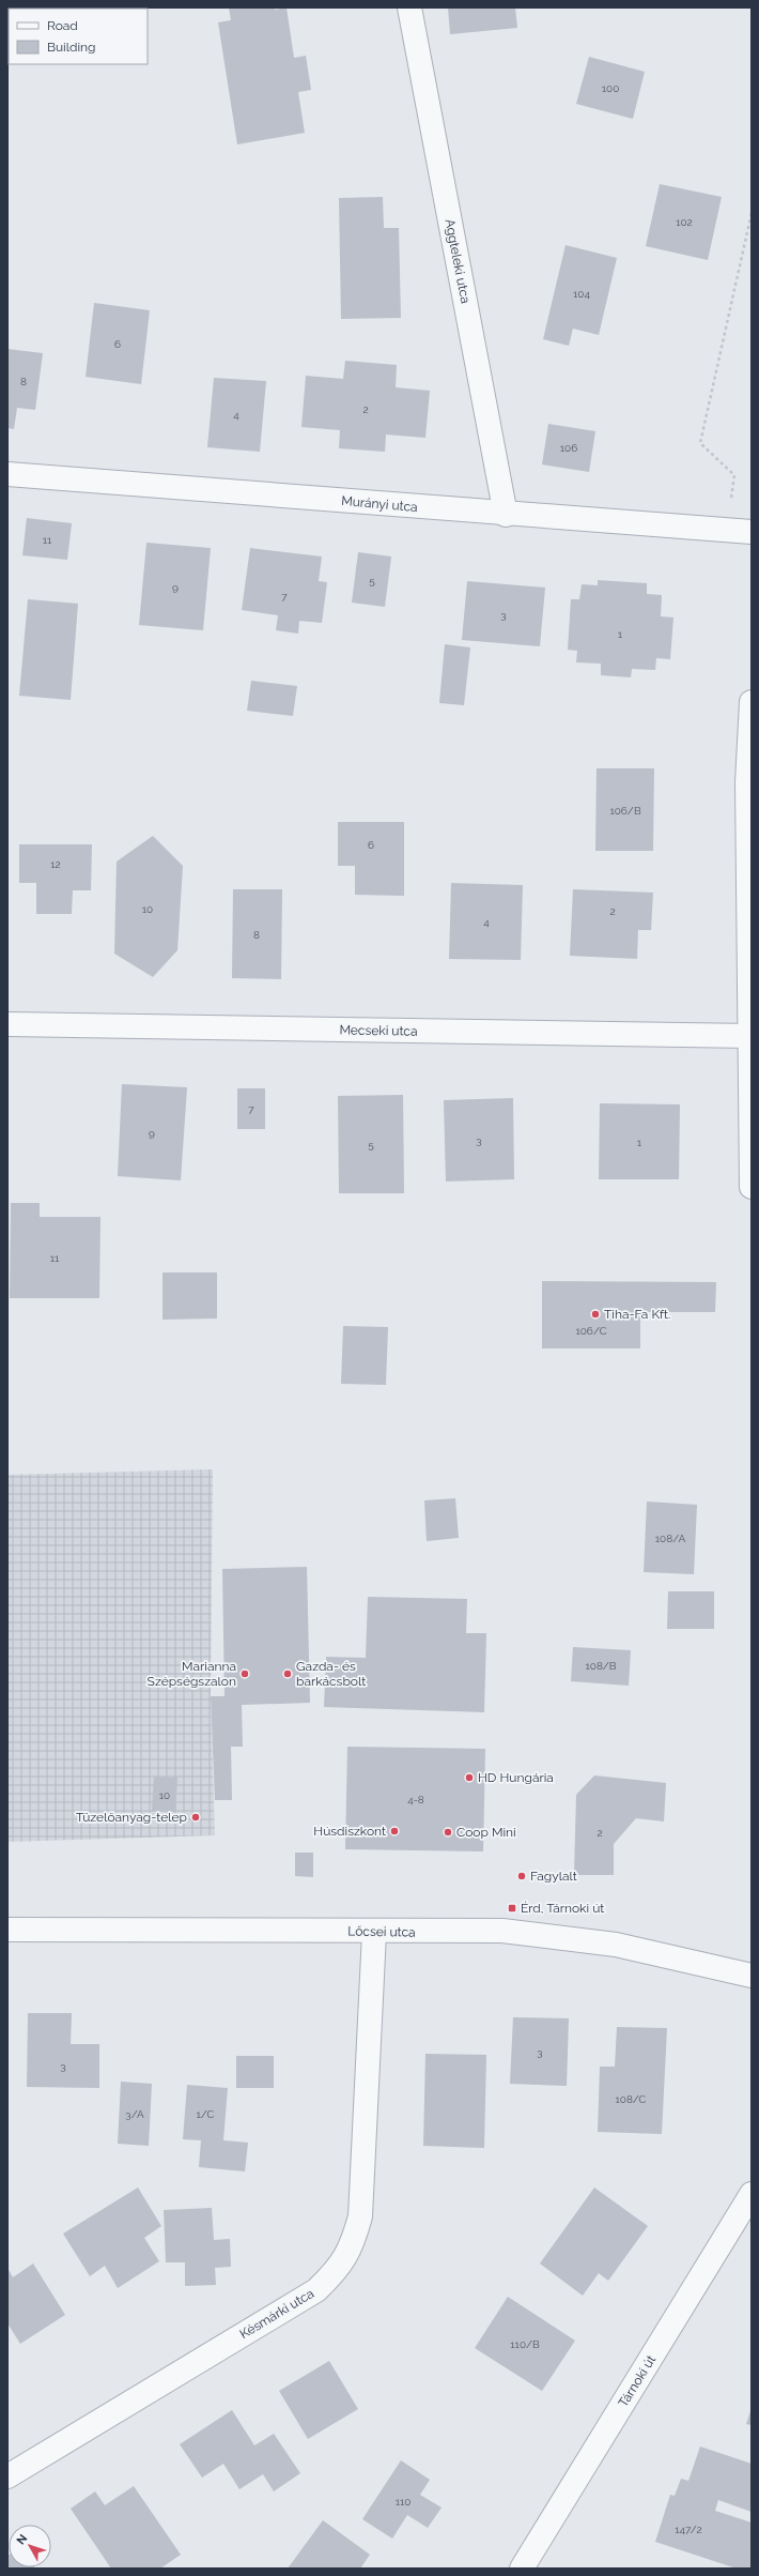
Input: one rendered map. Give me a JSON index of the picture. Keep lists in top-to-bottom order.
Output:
{
  "streets": {
    "street": [
      "Aggteleki utca",
      "Murányi utca",
      "Mecseki utca",
      "Lőcsei utca",
      "Késmárki utca",
      "Tárnoki út"
    ]
  },
  "crossings": [
    ["Aggteleki utca", "Murányi utca"],
    ["Lőcsei utca", "Késmárki utca"]
  ],
  "places": {
    "other": [
      "Tiha-Fa Kft.",
      "Marianna Szépségszalon",
      "Gazda- és barkácsbolt",
      "HD Hungária",
      "Tüzelőanyag-telep",
      "Húsdiszkont",
      "Coop Mini",
      "Fagylalt"
    ],
    "transit": ["Érd, Tárnoki út"]
  },
  "house_numbers": [
    "100",
    "102",
    "104",
    "6",
    "8",
    "2",
    "4",
    "106",
    "11",
    "5",
    "9",
    "7",
    "3",
    "1",
    "106/B",
    "6",
    "12",
    "10",
    "2",
    "4",
    "8",
    "7",
    "9",
    "3",
    "1",
    "5",
    "11",
    "106/C",
    "108/A",
    "108/B",
    "10",
    "4-8",
    "2",
    "3",
    "3",
    "108/C",
    "3/A",
    "1/C",
    "110/B",
    "110",
    "147/2"
  ],
  "legend": ["Road", "Building"],
  "north": "top left"
}
